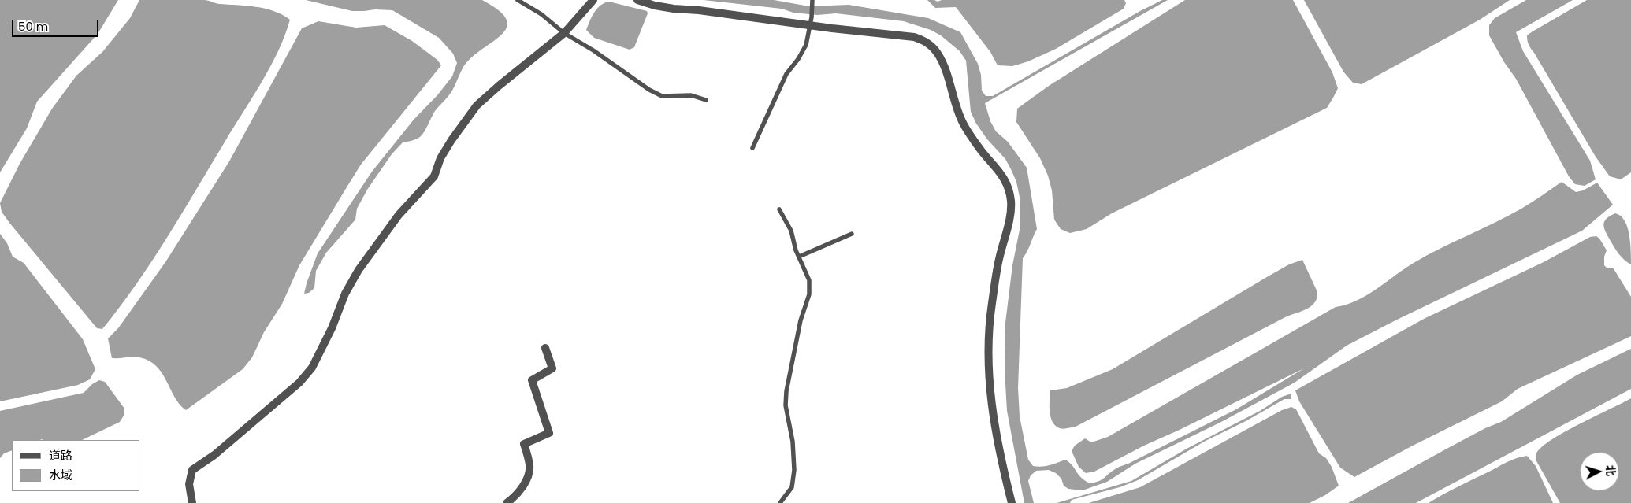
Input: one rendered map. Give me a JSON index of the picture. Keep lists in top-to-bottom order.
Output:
{
  "legend": ["道路", "水域"],
  "scale_bar": "50 m",
  "north": "right"
}
